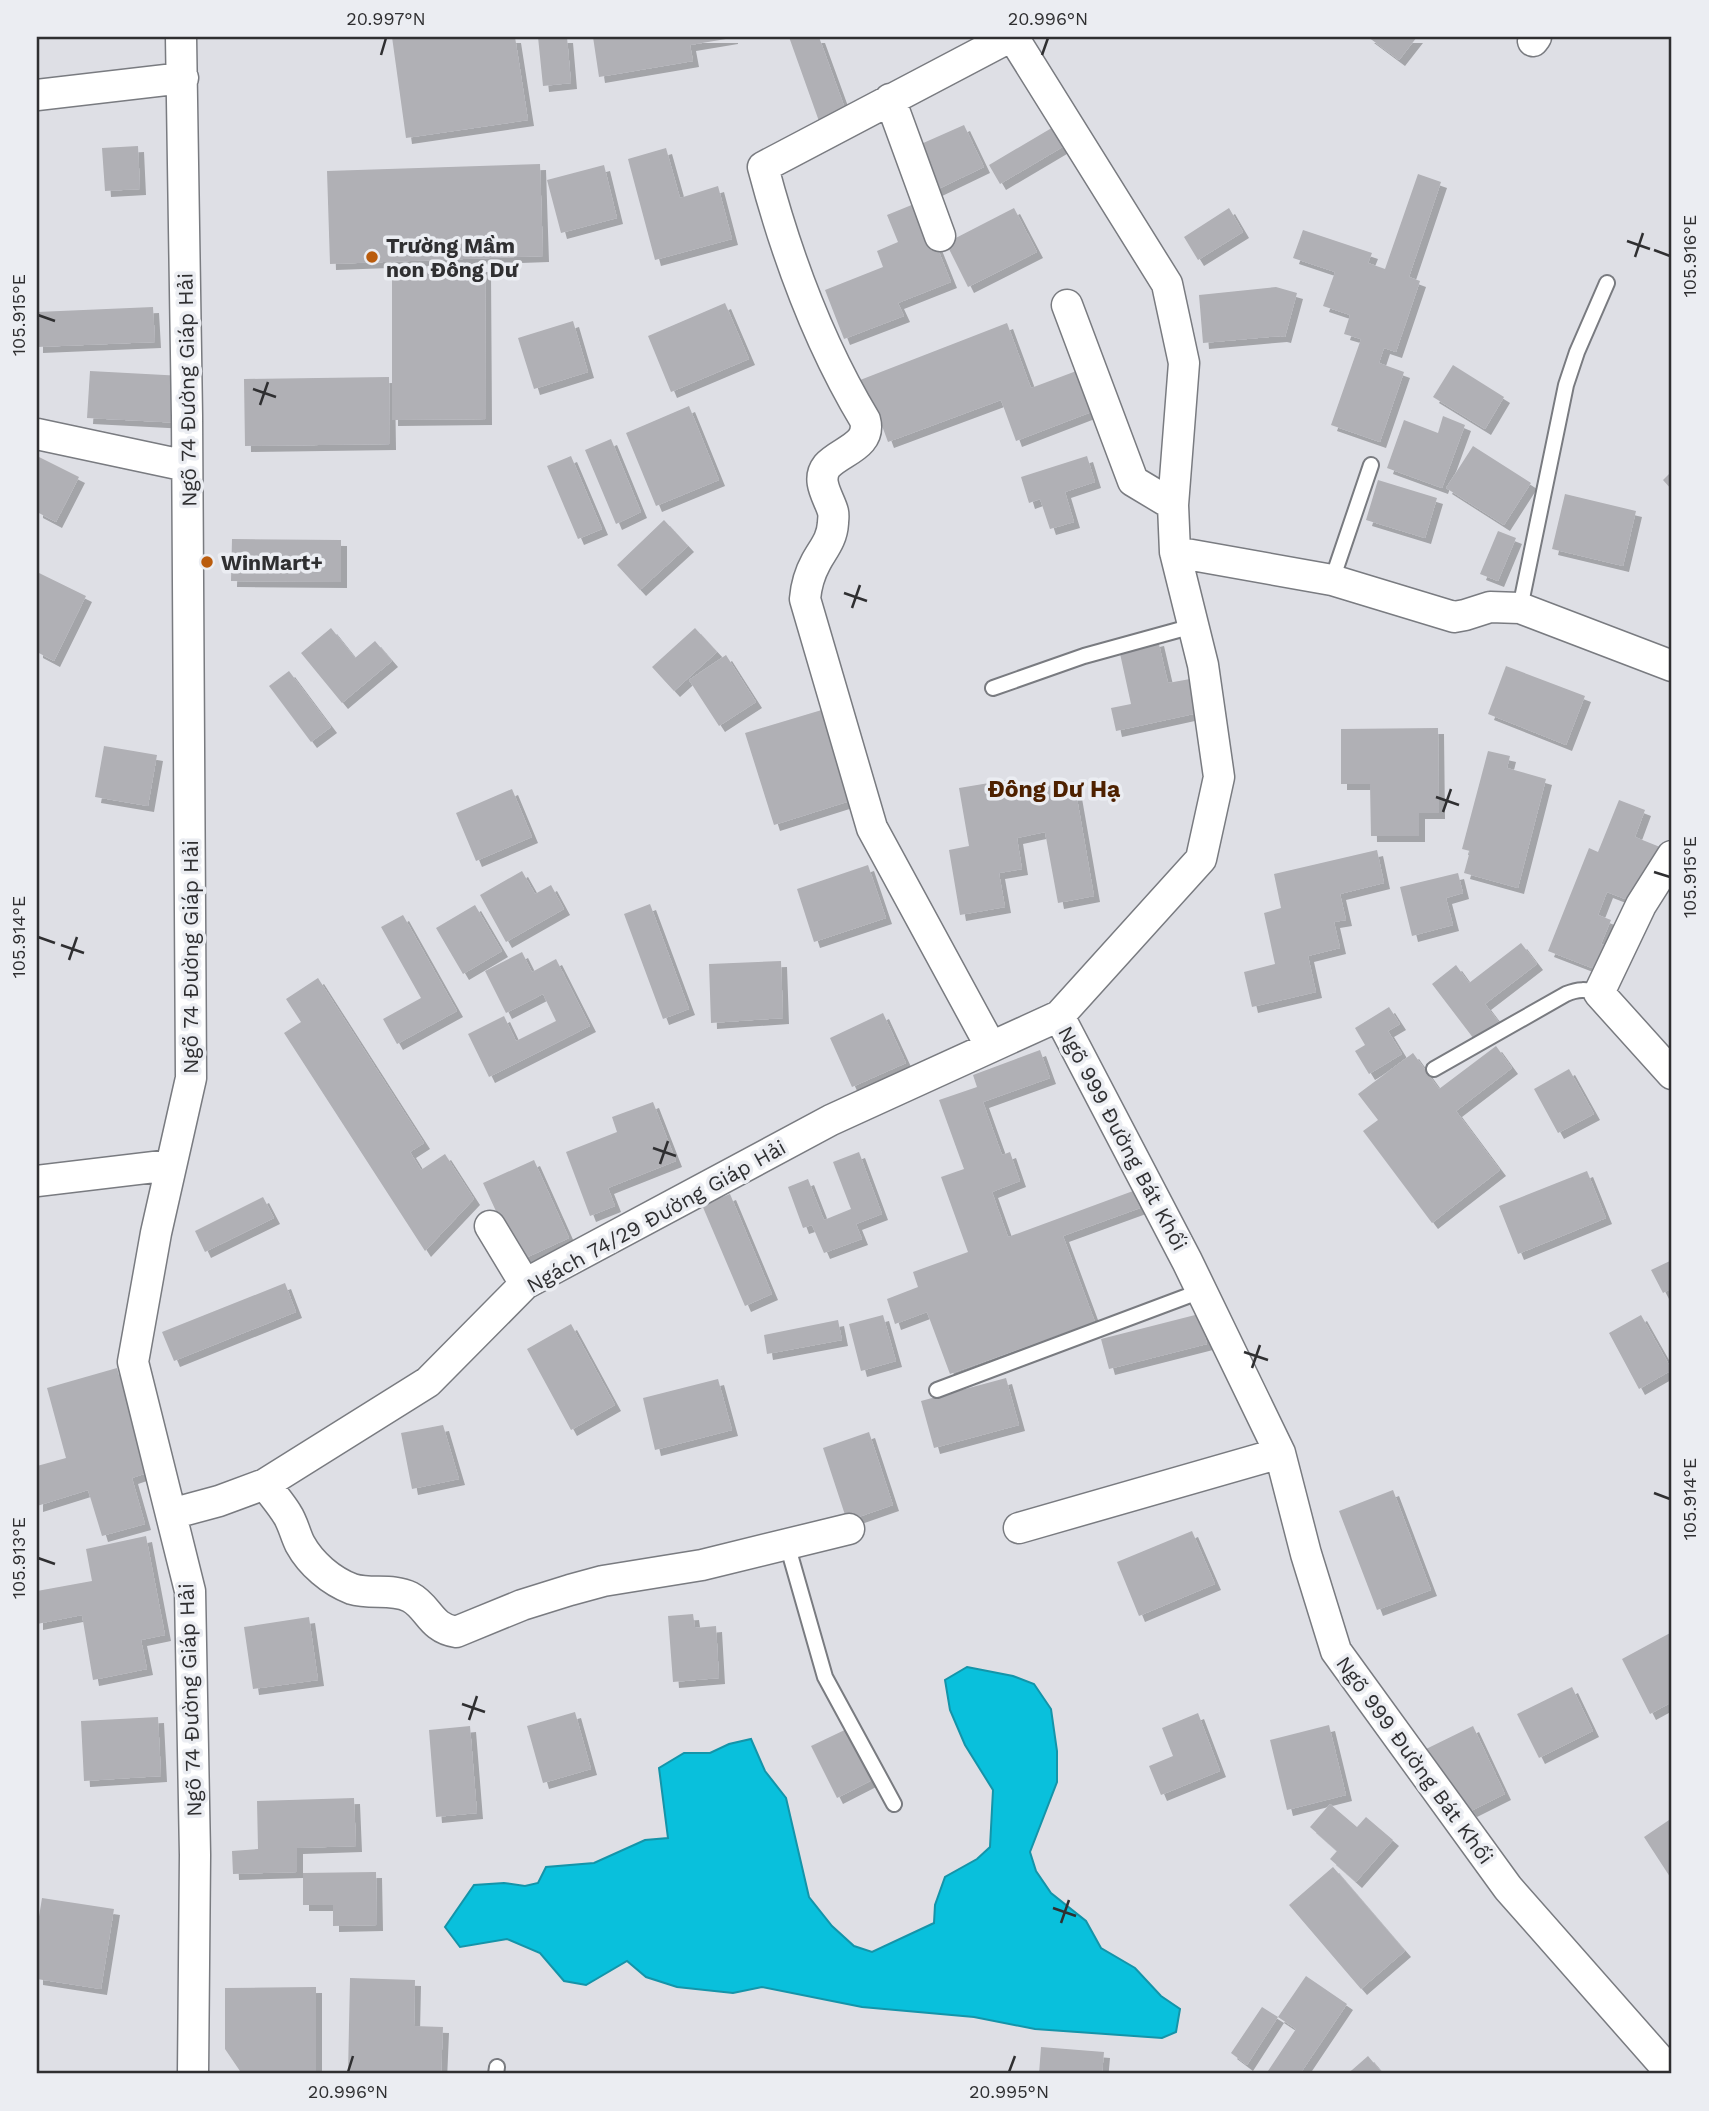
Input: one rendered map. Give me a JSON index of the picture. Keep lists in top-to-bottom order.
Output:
{
  "streets": {
    "street": ["Ngõ 74 Đường Giáp Hải", "Ngõ 999 Đường Bát Khối", "Ngách 74/29 Đường Giáp Hải"]
  },
  "crossings": [
    ["Ngõ 74 Đường Giáp Hải", "Ngách 74/29 Đường Giáp Hải"],
    ["Ngõ 999 Đường Bát Khối", "Ngách 74/29 Đường Giáp Hải"]
  ],
  "districts": ["Đông Dư Hạ"],
  "places": ["Trường Mầm non Đông Dư", "WinMart+"],
  "coordinates": [
    "20.997°N",
    "20.996°N",
    "105.916°E",
    "105.915°E",
    "105.914°E",
    "105.913°E",
    "20.995°N"
  ]
}
